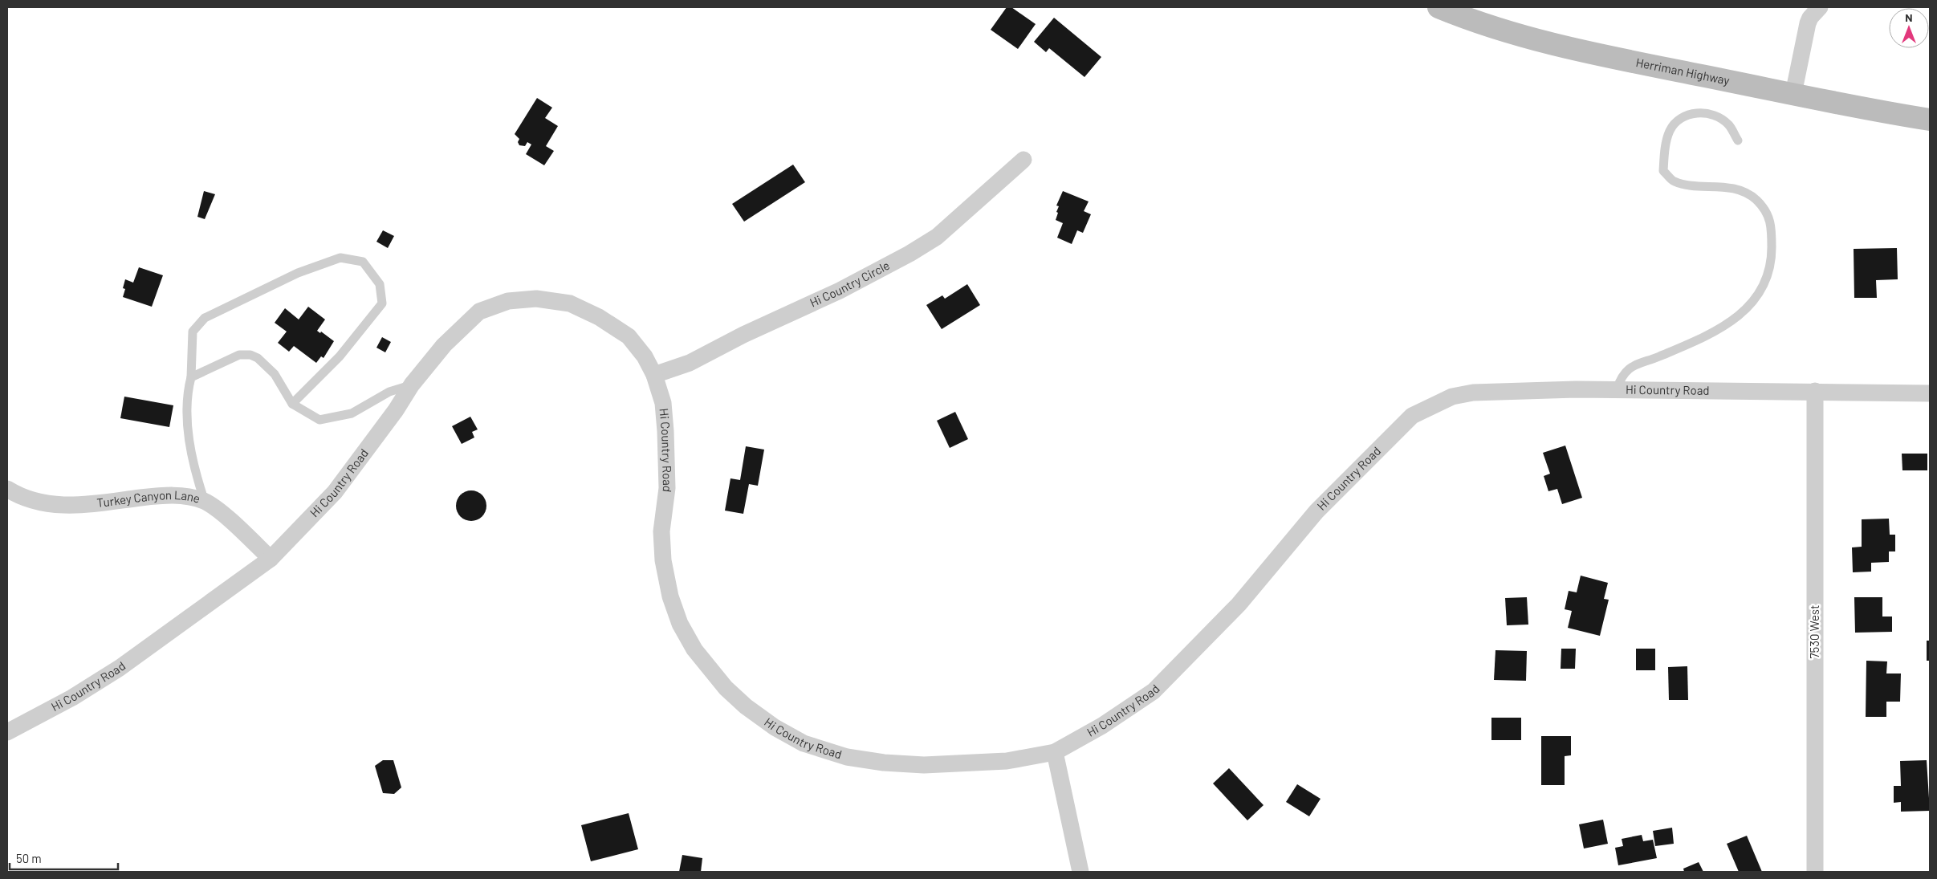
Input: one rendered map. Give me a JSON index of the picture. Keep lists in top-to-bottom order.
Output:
{
  "streets": {
    "main road": ["Herriman Highway"],
    "street": [
      "Hi Country Circle",
      "Hi Country Road",
      "Turkey Canyon Lane",
      "7530 West"
    ]
  },
  "crossings": [
    ["Hi Country Circle", "Hi Country Road"],
    ["Hi Country Road", "Turkey Canyon Lane"],
    ["Hi Country Road", "7530 West"]
  ],
  "scale_bar": "50 m",
  "north": "top"
}
